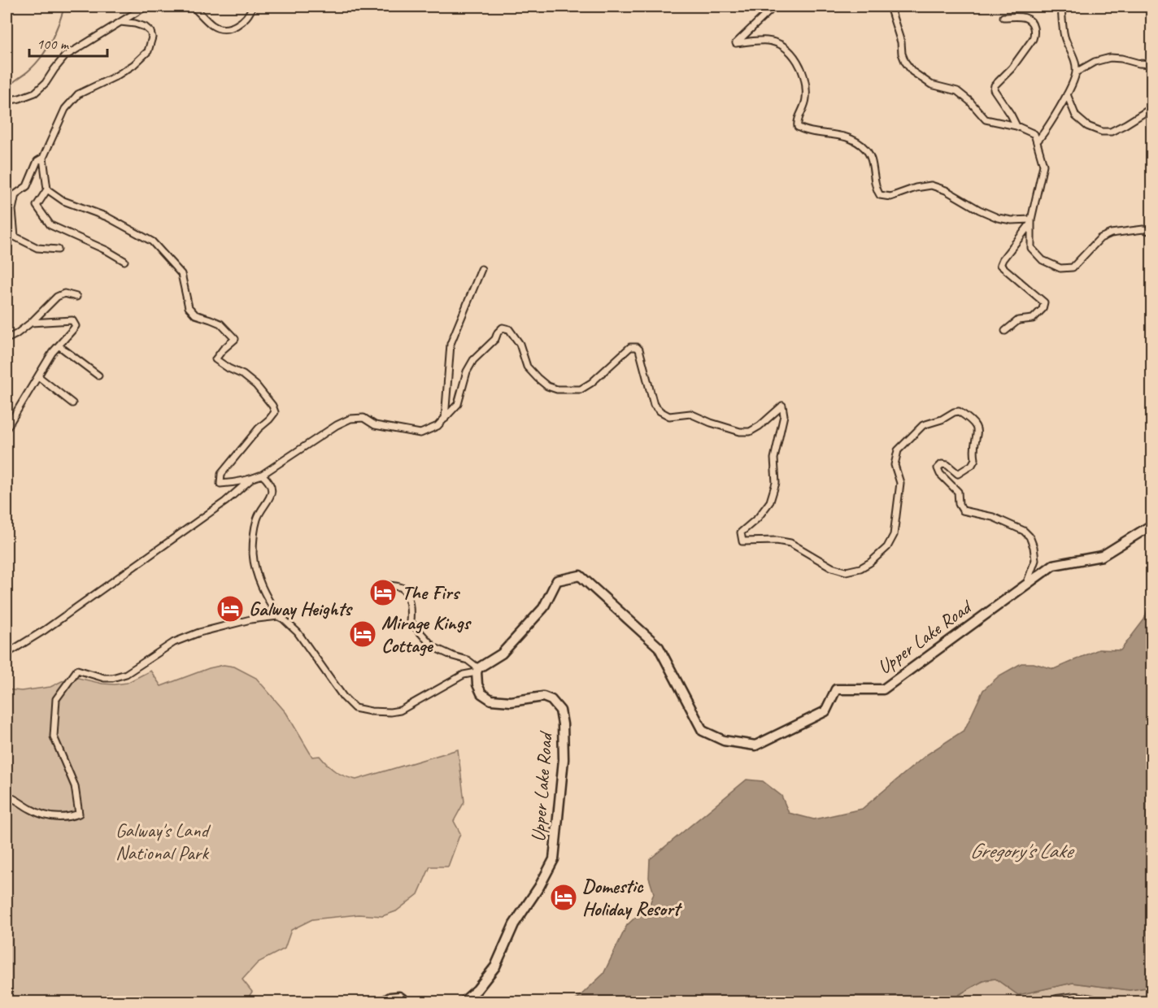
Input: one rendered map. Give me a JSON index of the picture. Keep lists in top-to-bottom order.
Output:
{
  "streets": {
    "street": ["Upper Lake Road"]
  },
  "water": ["Gregory's Lake"],
  "parks": ["Galway's Land National Park"],
  "places": {
    "hotel": [
      "The Firs",
      "Galway Heights",
      "Mirage Kings Cottage",
      "Domestic Holiday Resort"
    ]
  },
  "scale_bar": "100 m"
}
